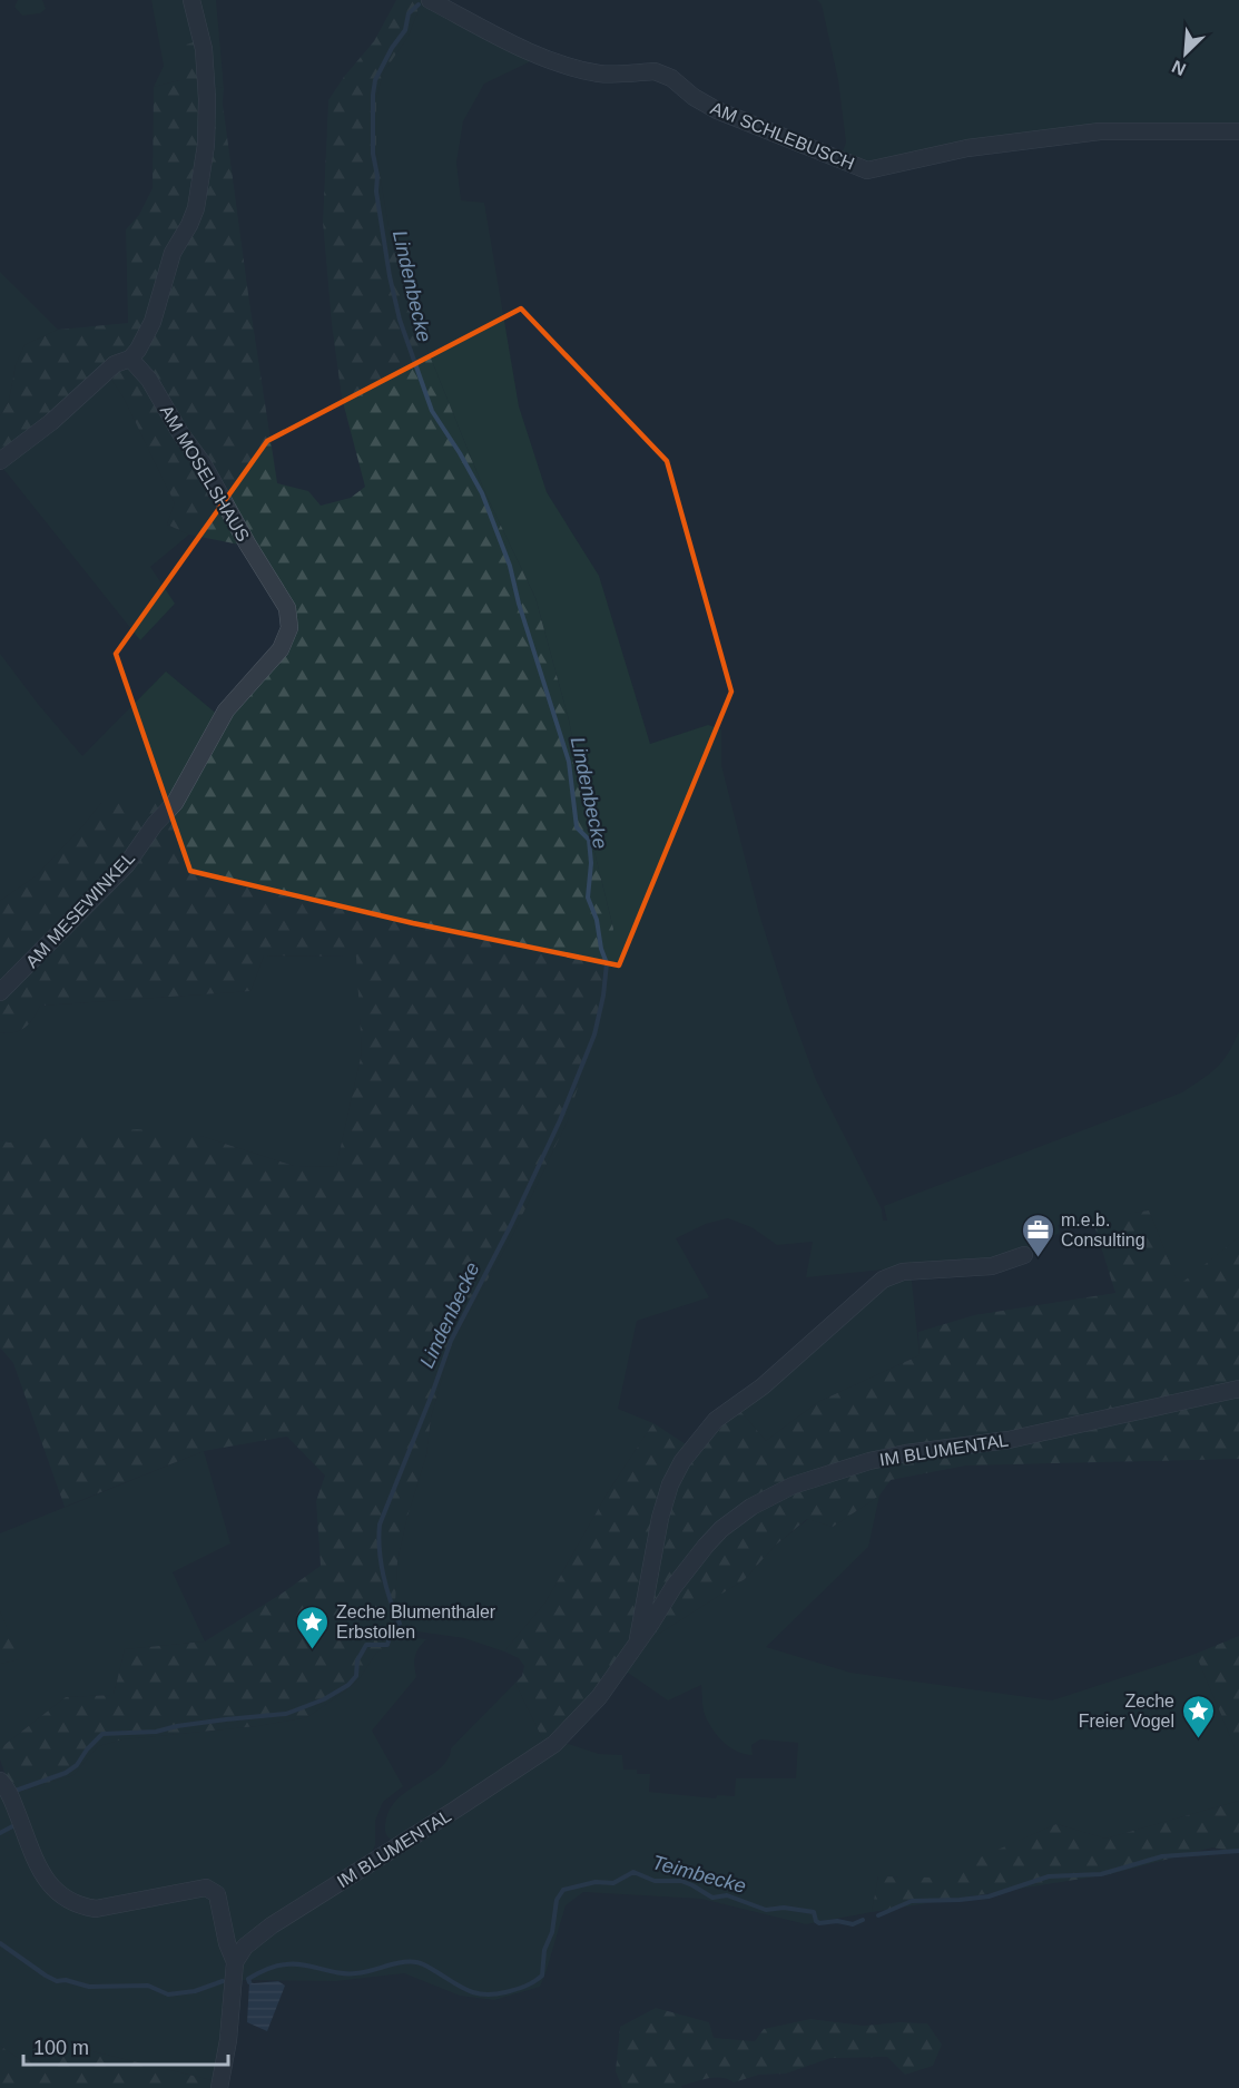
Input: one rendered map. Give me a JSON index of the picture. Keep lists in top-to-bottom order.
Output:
{
  "streets": {
    "street": [
      "AM SCHLEBUSCH",
      "AM MOSELSHAUS",
      "AM MESEWINKEL",
      "IM BLUMENTAL"
    ]
  },
  "crossings": [
    ["AM MOSELSHAUS", "AM MESEWINKEL"]
  ],
  "water": ["Lindenbecke", "Teimbecke"],
  "places": {
    "office": ["m.e.b. Consulting"],
    "place": ["Zeche Blumenthaler Erbstollen", "Zeche Freier Vogel"]
  },
  "scale_bar": "100 m",
  "north": "bottom left"
}
